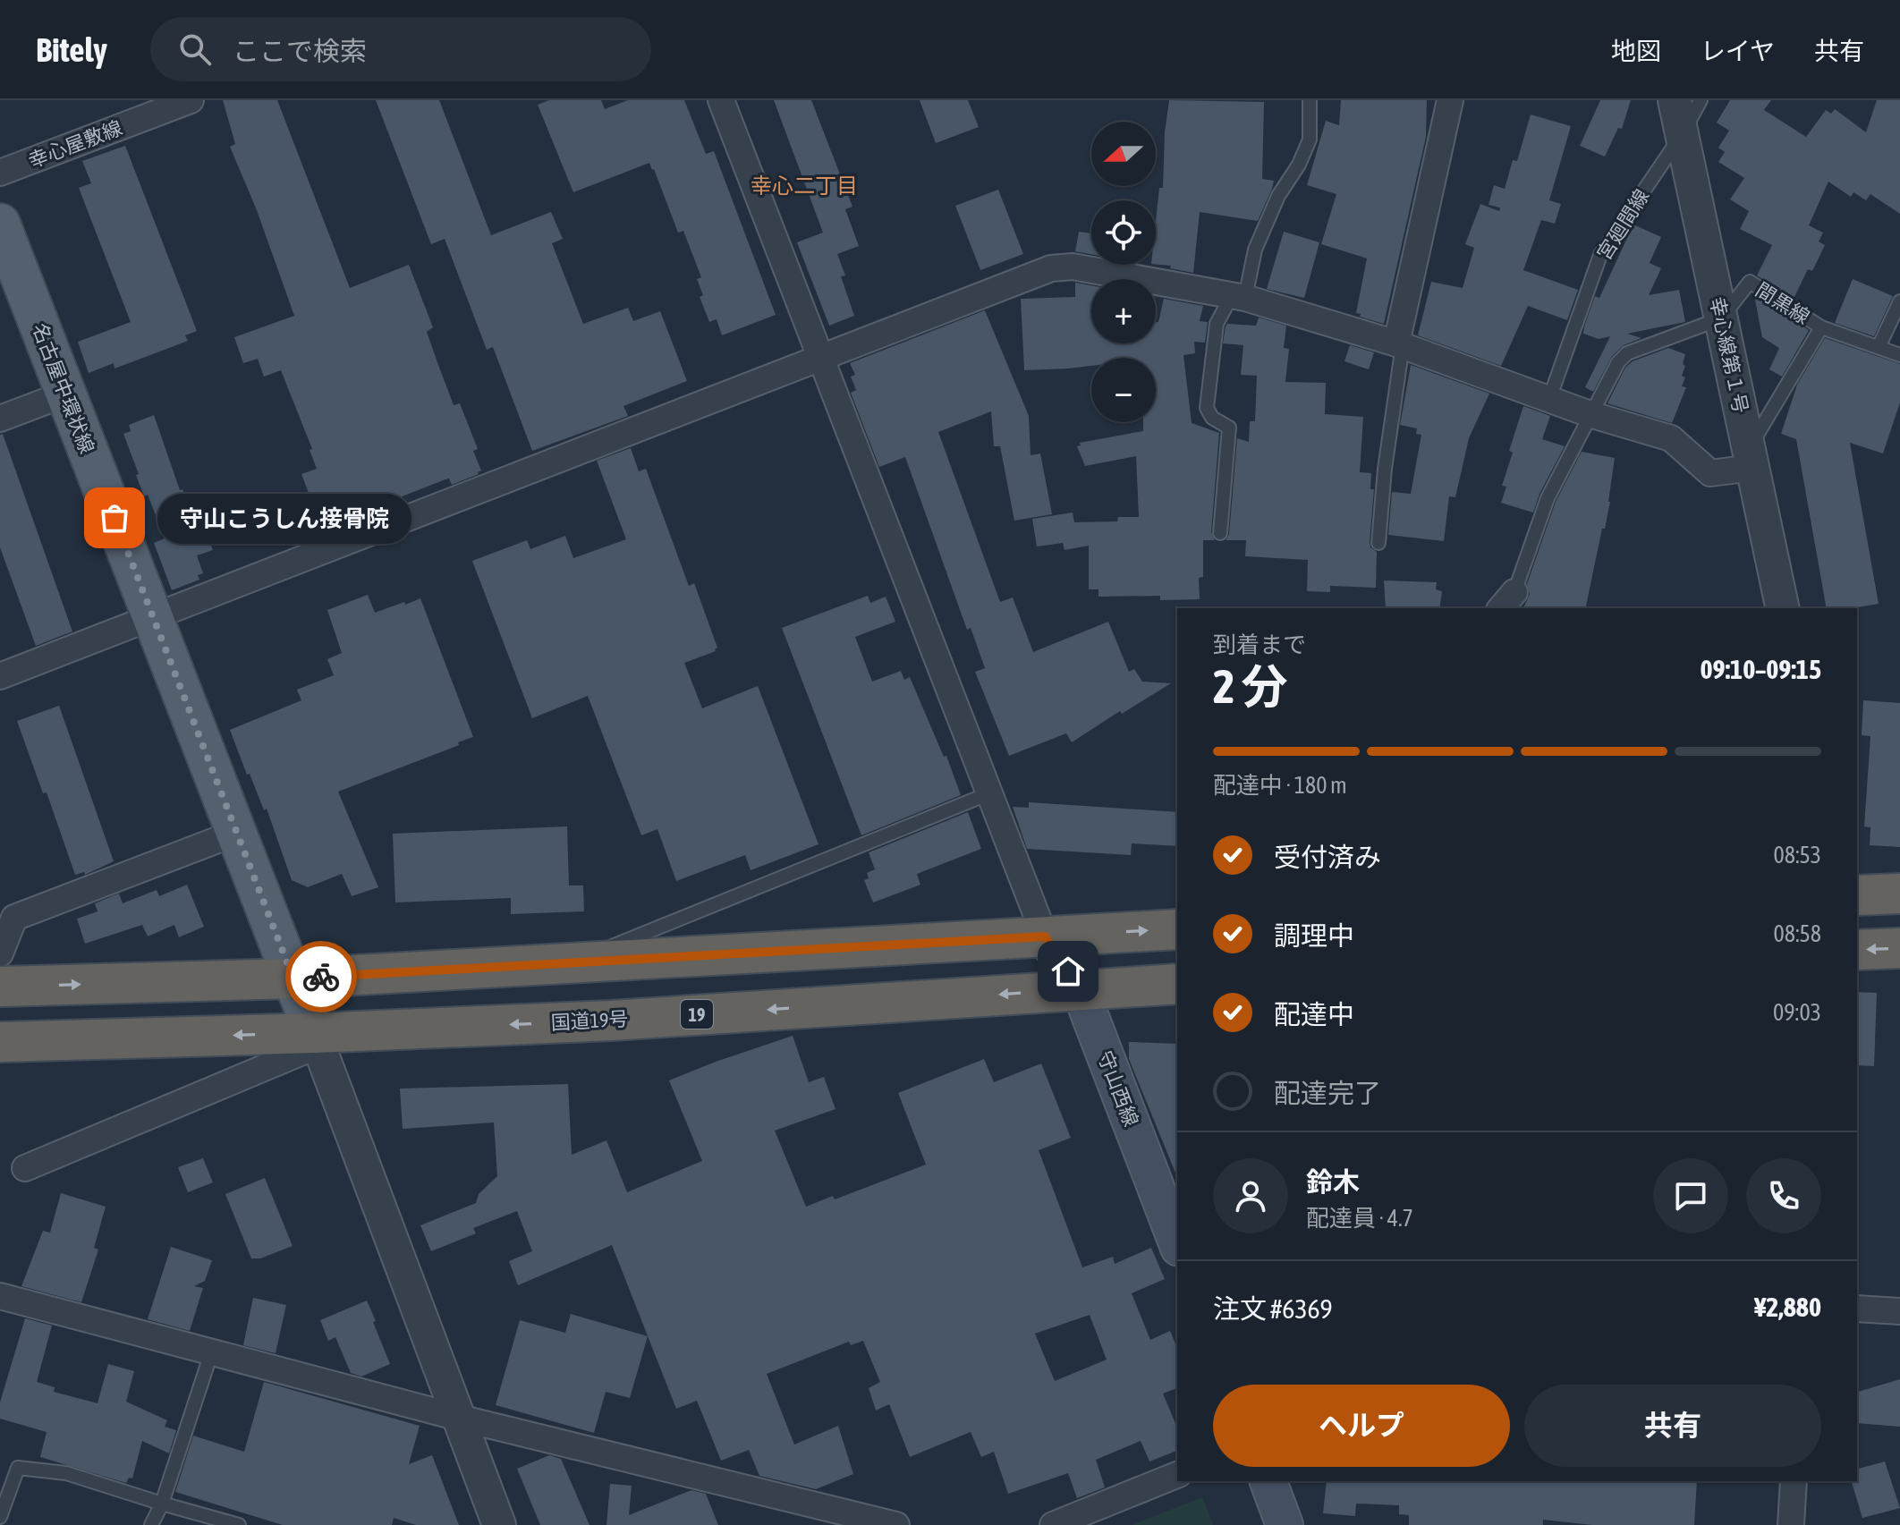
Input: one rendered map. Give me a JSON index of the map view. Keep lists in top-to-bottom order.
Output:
{
  "streets": {
    "highway": ["19", "国道19号"],
    "main road": ["名古屋中環状線", "守山西線"],
    "street": ["幸心屋敷線", "幸心線第１号"],
    "lane": ["宮廻間線", "間黒線"]
  },
  "crossings": [
    ["宮廻間線", "幸心線第１号"],
    ["間黒線", "幸心線第１号"],
    ["名古屋中環状線", "国道19号"],
    ["国道19号", "守山西線"]
  ],
  "districts": ["幸心二丁目"],
  "places": ["守山こうしん接骨院"],
  "north": "left",
  "page": {
    "header": "Bitely",
    "search": "ここで検索",
    "nav": ["地図", "レイヤ", "共有"],
    "map_buttons": ["+", "−"],
    "bubble": "守山こうしん接骨院",
    "heading": ["2 分", "到着まで", "09:10–09:15"],
    "panel": [
      "鈴木",
      "配達員 · 4.7",
      "注文 #6369",
      "¥2,880"
    ],
    "bar": "配達中 · 180 m",
    "list": [
      ["受付済み", "08:53"],
      ["調理中", "08:58"],
      ["配達中", "09:03"],
      "配達完了"
    ],
    "buttons": ["ヘルプ", "共有"]
  }
}
